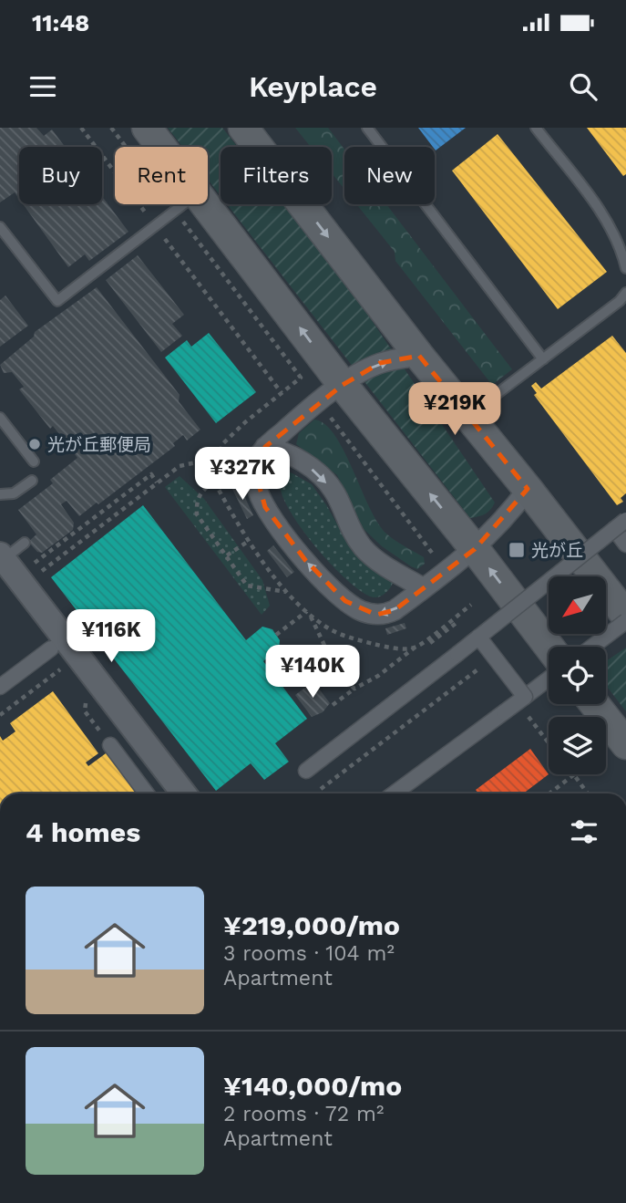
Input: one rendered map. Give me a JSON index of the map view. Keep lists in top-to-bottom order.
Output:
{
  "places": {
    "other": ["光が丘郵便局"],
    "transit": ["光が丘"]
  },
  "north": "bottom left",
  "page": {
    "status": "11:48",
    "header": "Keyplace",
    "chip": [
      "Buy",
      "Rent",
      "Filters",
      "New"
    ],
    "price": [
      "¥219K",
      "¥327K",
      "¥116K",
      "¥140K"
    ],
    "heading": "4 homes",
    "list": [
      {
        "name": "¥219,000/mo",
        "note": "3 rooms · 104 m² · Apartment"
      },
      {
        "name": "¥140,000/mo",
        "note": "2 rooms · 72 m² · Apartment"
      }
    ]
  }
}
